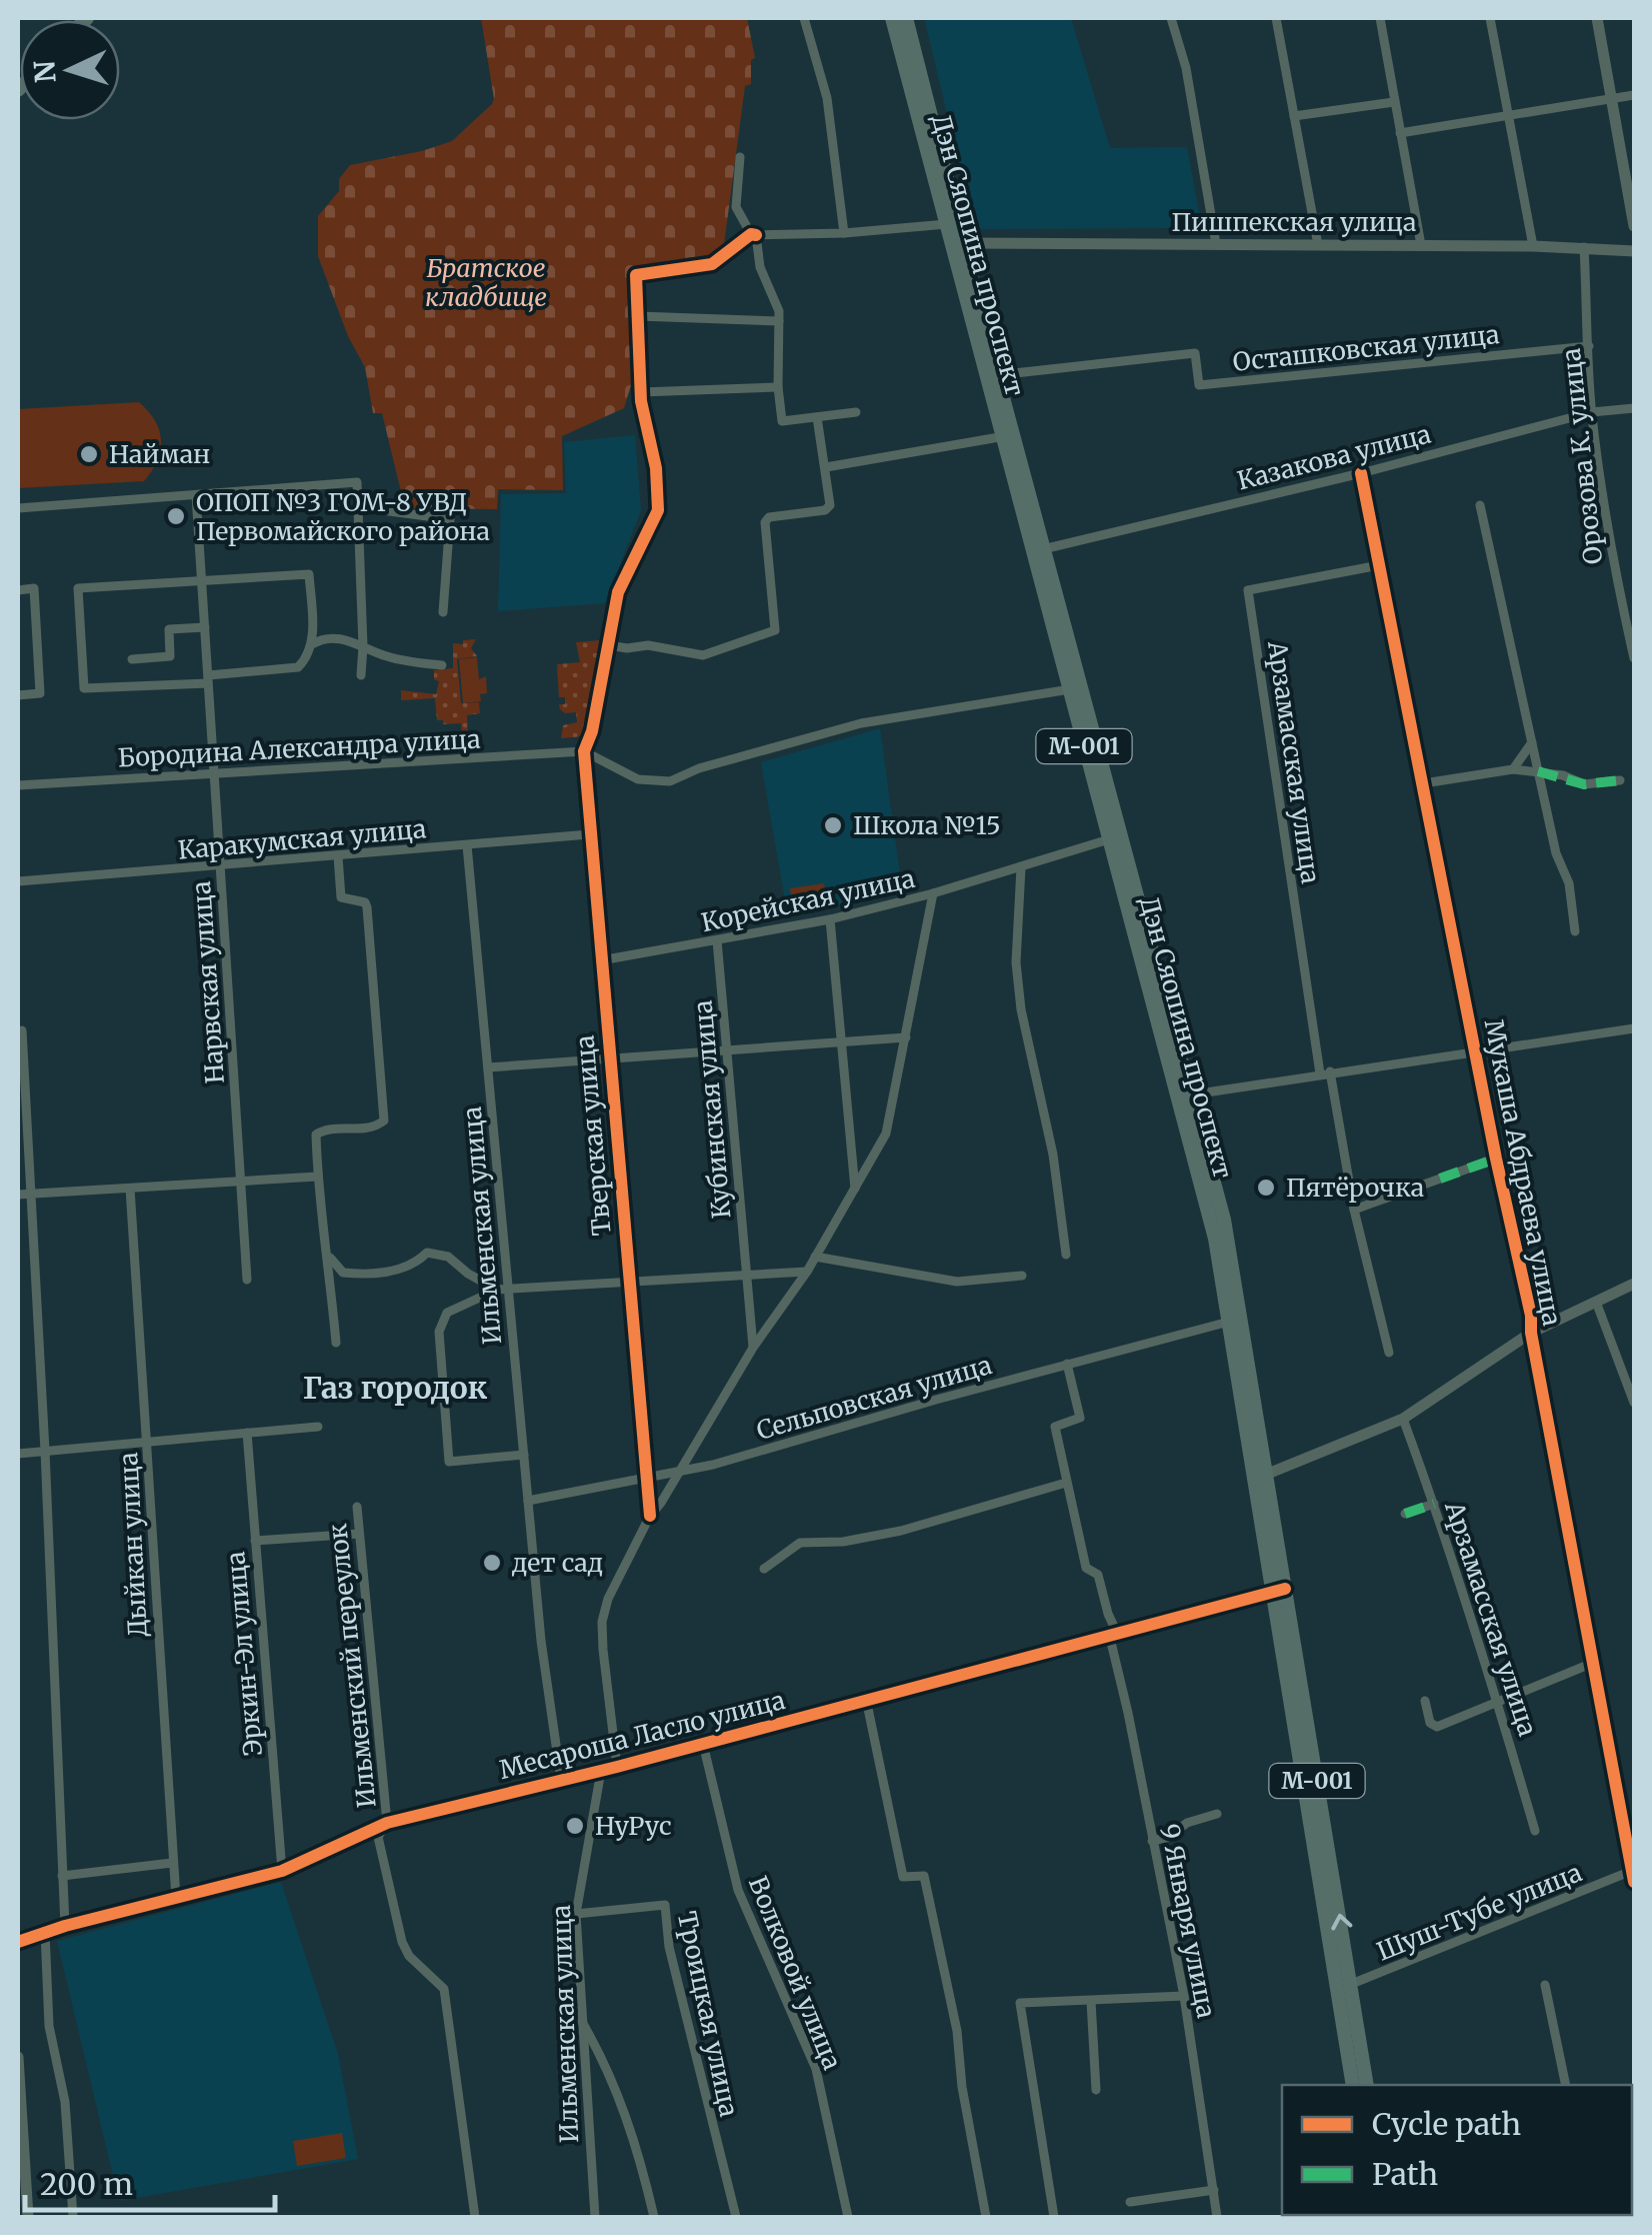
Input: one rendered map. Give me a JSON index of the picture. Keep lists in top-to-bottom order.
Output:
{
  "streets": {
    "main road": ["Дэн Сяопина проспект", "M-001"],
    "street": [
      "Пишпекская улица",
      "Осташковская улица",
      "Орозова К. улица",
      "Казакова улица",
      "Бородина Александра улица",
      "Арзамасская улица",
      "Каракумская улица",
      "Корейская улица",
      "Нарвская улица",
      "Кубинская улица",
      "Тверская улица",
      "Мукаша Абдраева улица",
      "Ильменская улица",
      "Сельповская улица",
      "Дыйкан улица",
      "Эркин-Эл улица",
      "Ильменский переулок",
      "Месароша Ласло улица",
      "Шуш-Тубе улица",
      "9 Января улица",
      "Волковой улица",
      "Троицкая улица"
    ]
  },
  "crossings": [
    ["Пишпекская улица", "Дэн Сяопина проспект"],
    ["Пишпекская улица", "Орозова К. улица"],
    ["Дэн Сяопина проспект", "Осташковская улица"],
    ["Дэн Сяопина проспект", "Казакова улица"],
    ["Дэн Сяопина проспект", "Корейская улица"],
    ["Дэн Сяопина проспект", "Сельповская улица"],
    ["Дэн Сяопина проспект", "Месароша Ласло улица"],
    ["Дэн Сяопина проспект", "Шуш-Тубе улица"],
    ["Осташковская улица", "Орозова К. улица"],
    ["Орозова К. улица", "Казакова улица"],
    ["Казакова улица", "Мукаша Абдраева улица"],
    ["Бородина Александра улица", "Нарвская улица"],
    ["Бородина Александра улица", "Тверская улица"],
    ["Арзамасская улица", "Мукаша Абдраева улица"],
    ["Каракумская улица", "Нарвская улица"],
    ["Каракумская улица", "Тверская улица"],
    ["Каракумская улица", "Ильменская улица"],
    ["Корейская улица", "Кубинская улица"],
    ["Корейская улица", "Тверская улица"],
    ["Тверская улица", "Сельповская улица"],
    ["Мукаша Абдраева улица", "Шуш-Тубе улица"],
    ["Ильменская улица", "Сельповская улица"],
    ["Ильменская улица", "Месароша Ласло улица"],
    ["Ильменская улица", "Троицкая улица"],
    ["Дыйкан улица", "Месароша Ласло улица"],
    ["Эркин-Эл улица", "Месароша Ласло улица"],
    ["Ильменский переулок", "Месароша Ласло улица"],
    ["Месароша Ласло улица", "9 Января улица"],
    ["Месароша Ласло улица", "Волковой улица"]
  ],
  "districts": ["Газ городок"],
  "parks": ["Братское кладбище"],
  "places": [
    "Найман",
    "ОПОП №3 ГОМ-8 УВД Первомайского района",
    "Школа №15",
    "Пятёрочка",
    "дет сад",
    "НуРус"
  ],
  "legend": ["Cycle path", "Path"],
  "scale_bar": "200 m",
  "north": "left"
}
